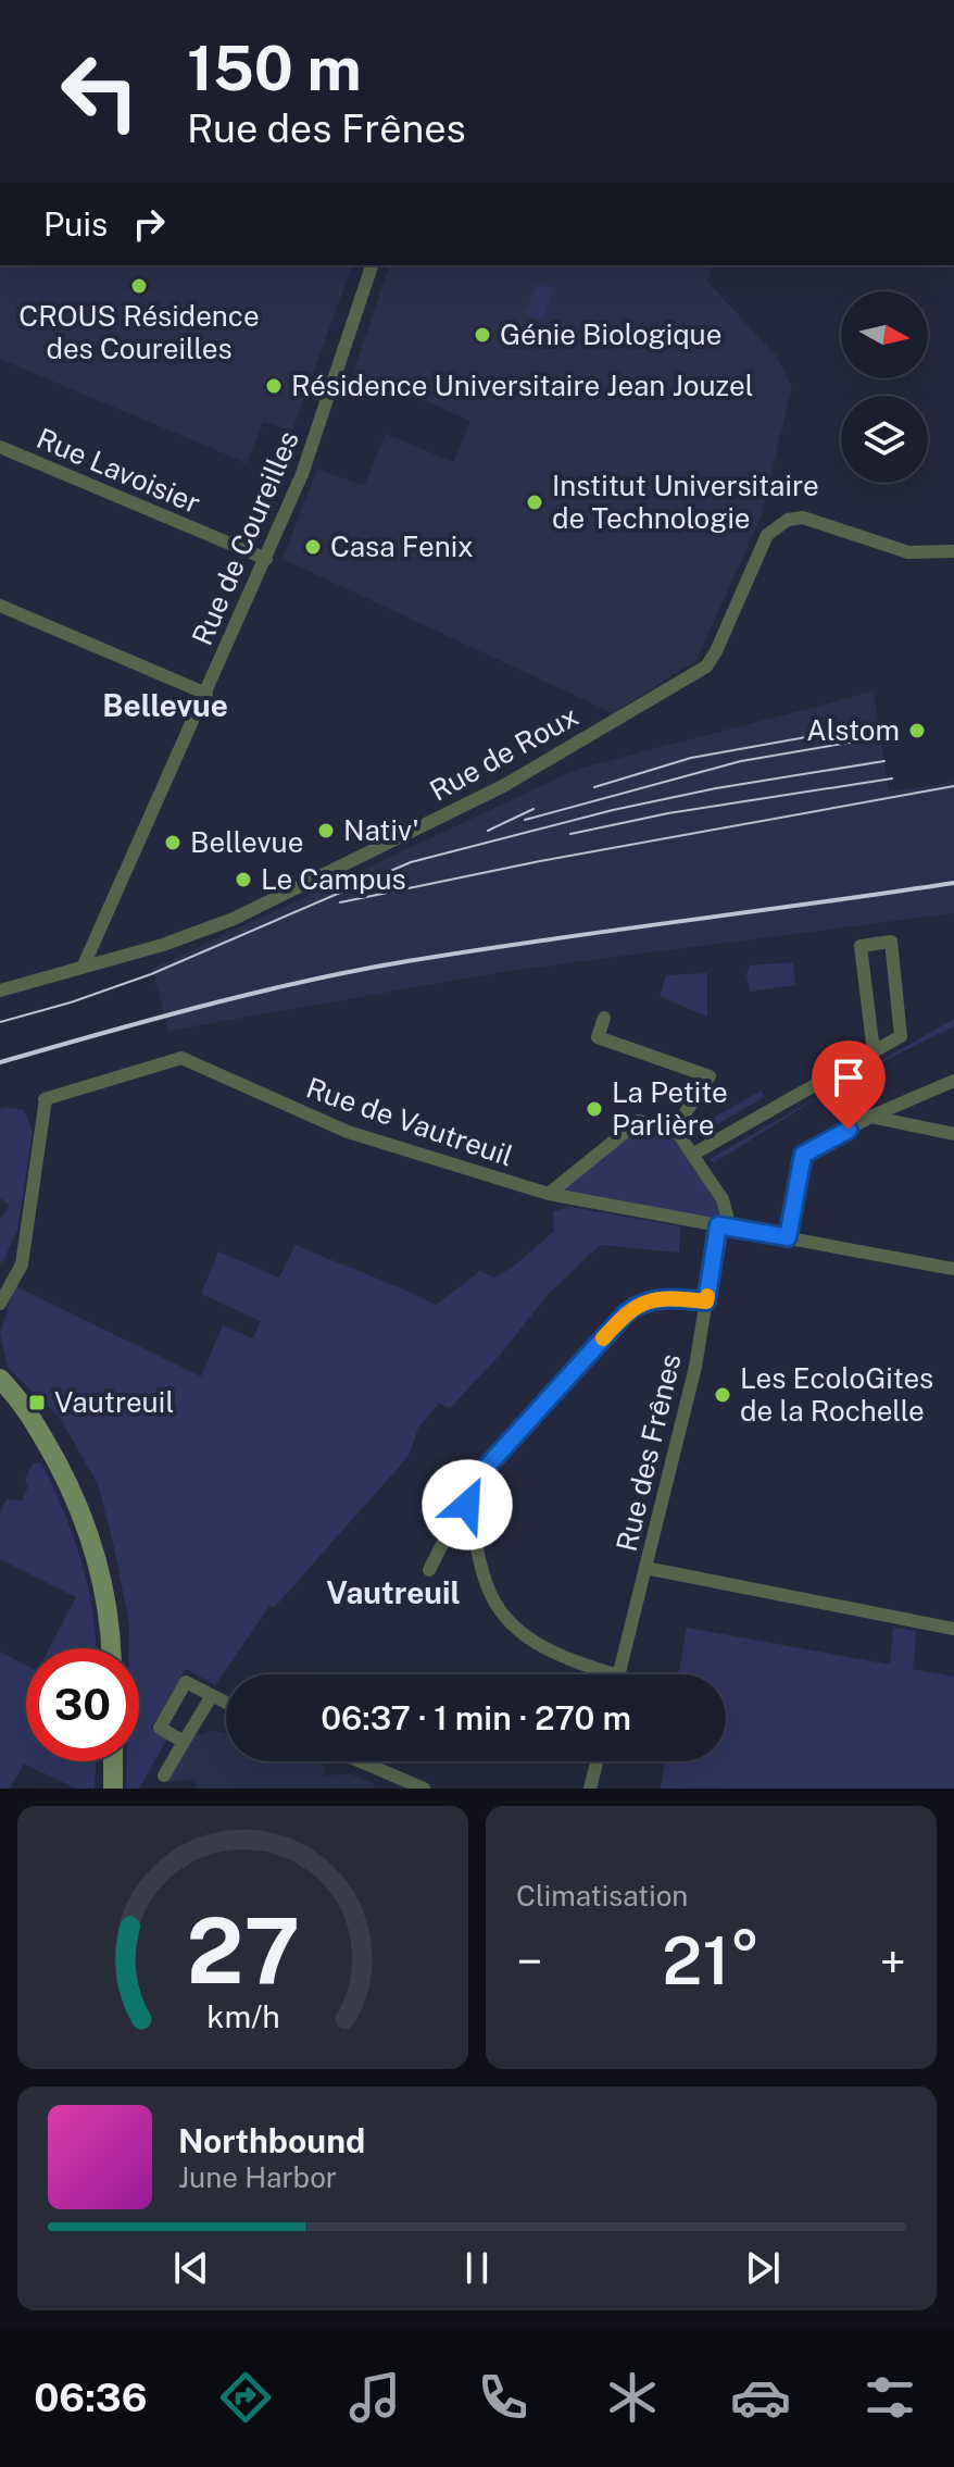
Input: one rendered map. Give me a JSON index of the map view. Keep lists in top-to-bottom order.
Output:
{
  "streets": {
    "street": [
      "Rue Lavoisier",
      "Rue de Coureilles",
      "Rue de Roux",
      "Rue de Vautreuil",
      "Rue des Frênes"
    ]
  },
  "crossings": [
    ["Rue Lavoisier", "Rue de Coureilles"],
    ["Rue de Coureilles", "Rue de Roux"],
    ["Rue de Vautreuil", "Rue des Frênes"]
  ],
  "districts": ["Bellevue", "Vautreuil"],
  "places": {
    "other": [
      "CROUS Résidence des Coureilles",
      "Génie Biologique",
      "Résidence Universitaire Jean Jouzel",
      "Institut Universitaire de Technologie",
      "Casa Fenix",
      "Alstom",
      "Nativ'",
      "Bellevue",
      "Le Campus",
      "La Petite Parlière",
      "Les EcoloGites de la Rochelle"
    ],
    "transit": ["Vautreuil"]
  },
  "north": "right",
  "page": {
    "turn": ["150 m", "Rue des Frênes"],
    "then": "Puis",
    "limit": "30",
    "trip": "06:37 · 1 min · 270 m",
    "tile": "Climatisation",
    "heat": ["−", "21°", "+"],
    "song": ["Northbound", "June Harbor"],
    "tabs": "06:36",
    "gauge": ["27", "km/h"]
  }
}
